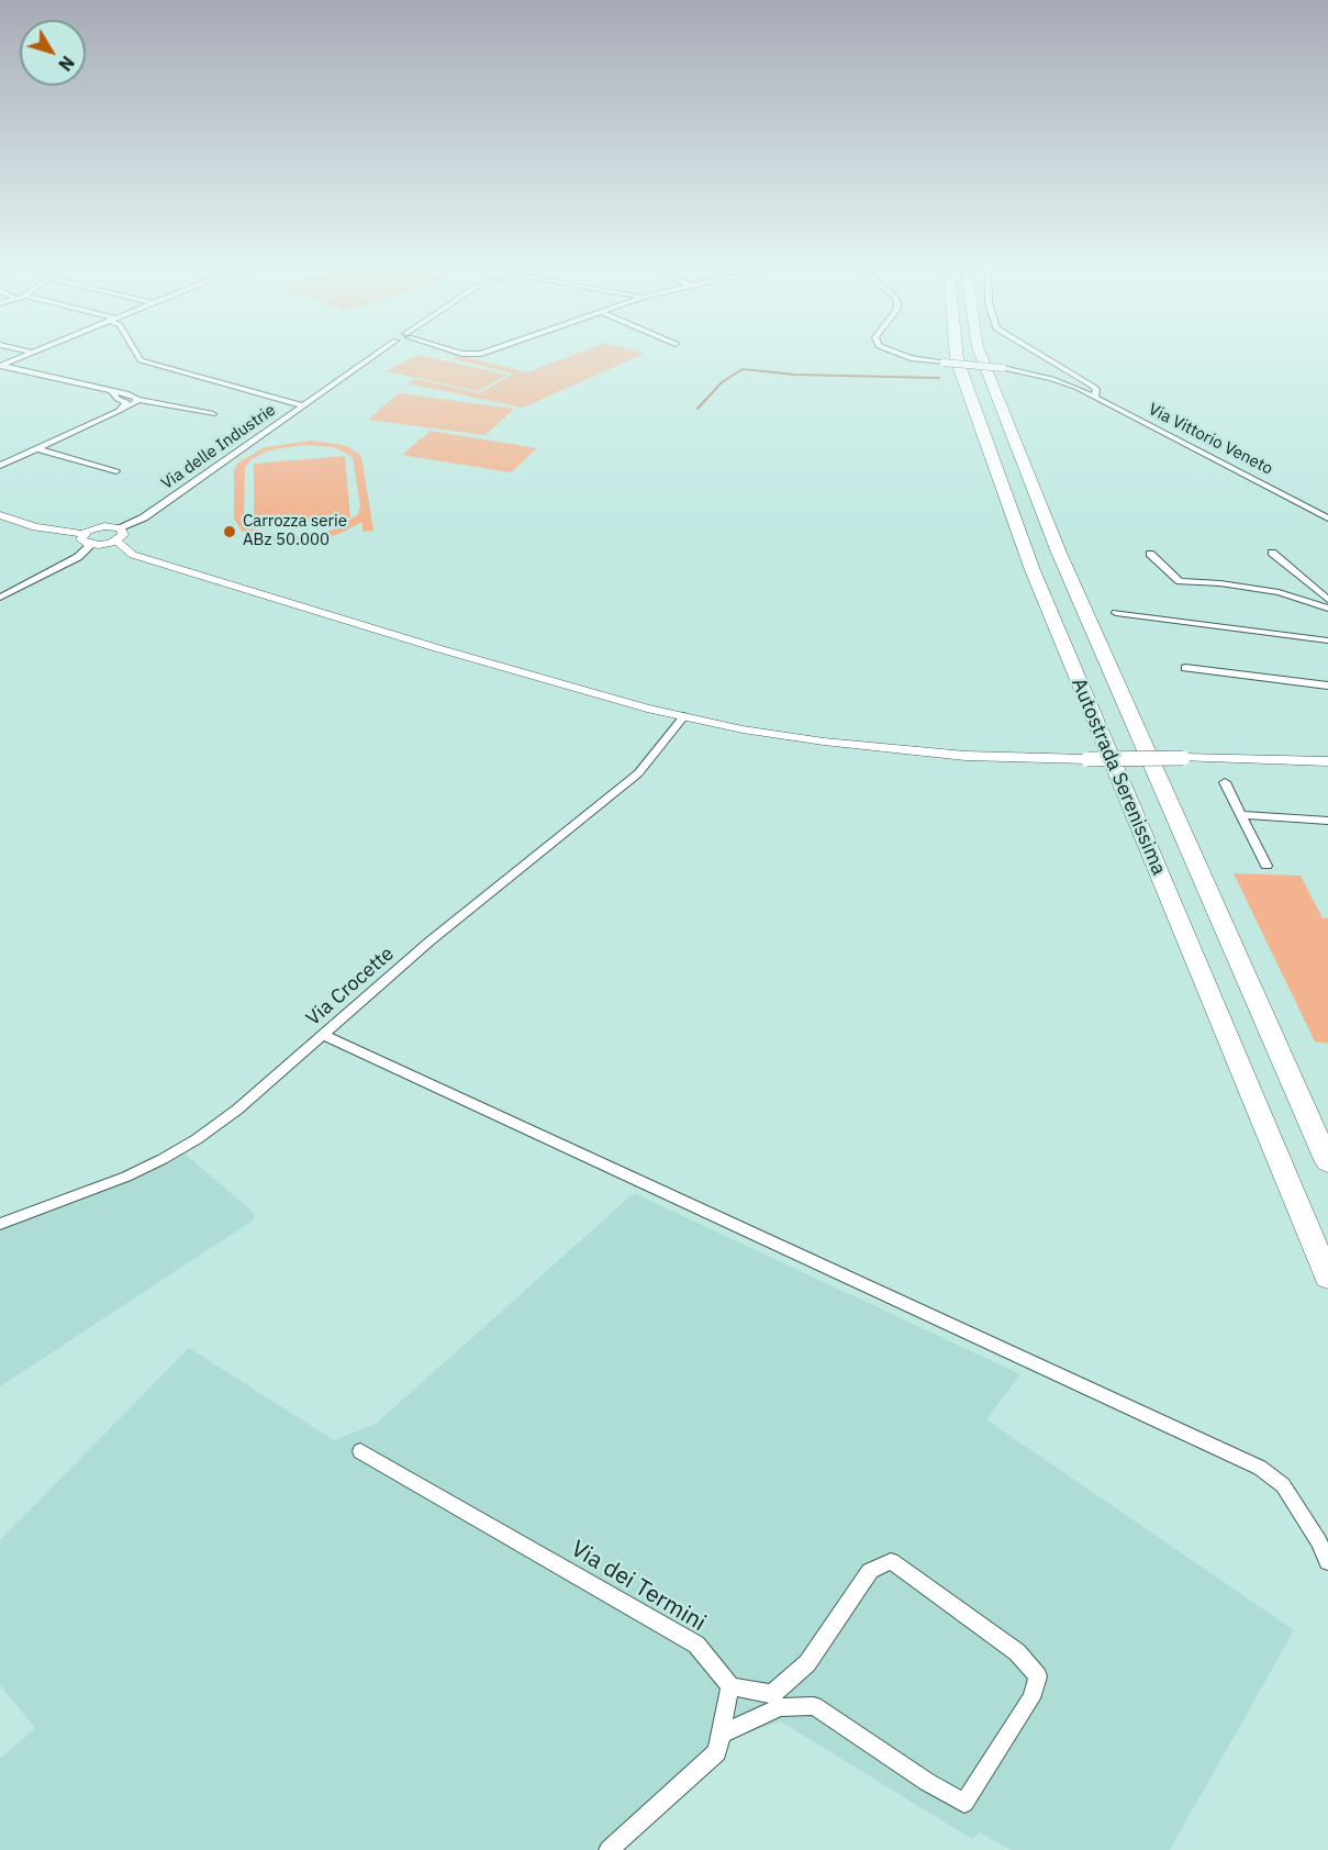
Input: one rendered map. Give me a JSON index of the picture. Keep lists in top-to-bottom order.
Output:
{
  "streets": {
    "highway": ["Autostrada Serenissima"],
    "street": [
      "Via Vittorio Veneto",
      "Via delle Industrie",
      "Via Crocette",
      "Via dei Termini"
    ]
  },
  "places": ["Carrozza serie ABz 50.000"],
  "north": "bottom right"
}
